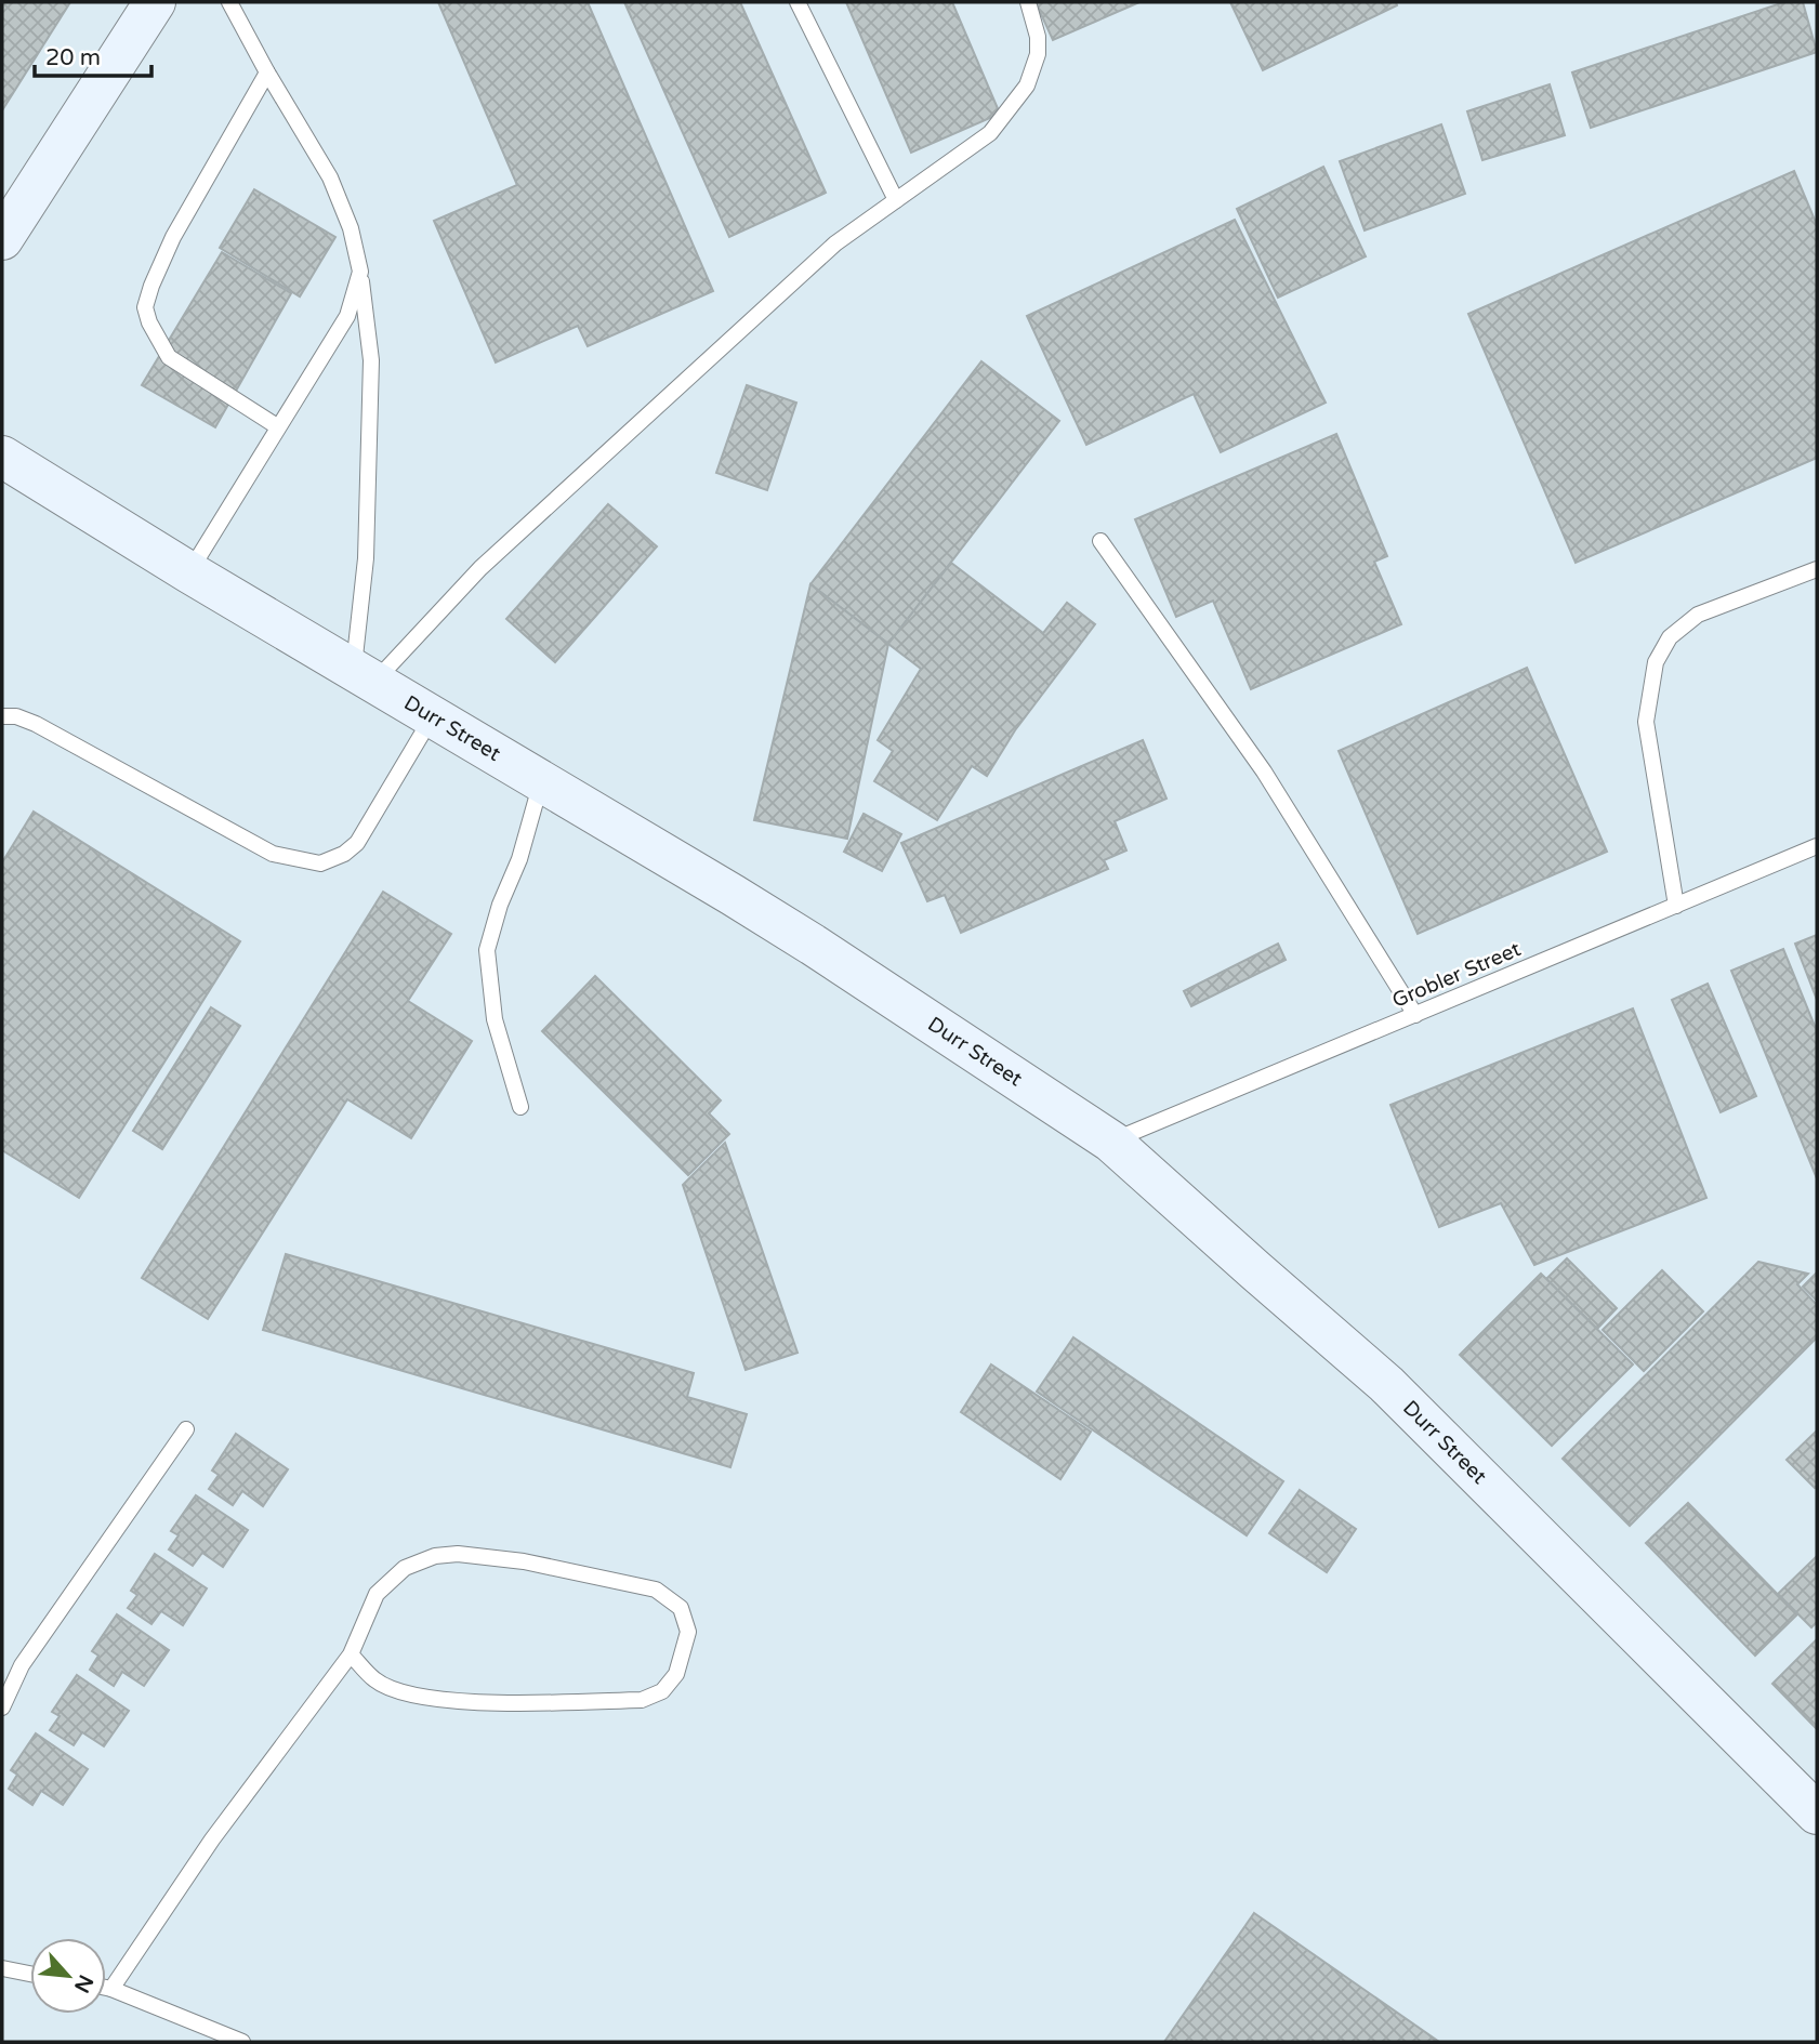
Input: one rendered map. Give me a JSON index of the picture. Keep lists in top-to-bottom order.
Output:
{
  "streets": {
    "street": ["Durr Street"],
    "lane": ["Grobler Street"]
  },
  "crossings": [
    ["Durr Street", "Grobler Street"]
  ],
  "scale_bar": "20 m",
  "north": "bottom right"
}
